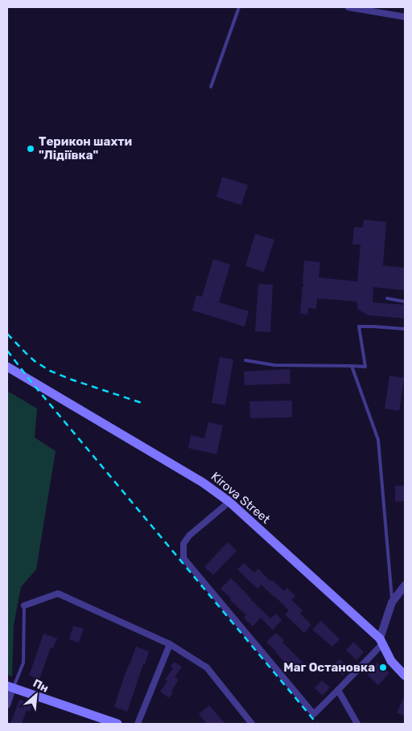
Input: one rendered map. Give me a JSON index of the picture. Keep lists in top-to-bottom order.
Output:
{
  "streets": {
    "main road": ["Kirova Street"]
  },
  "places": ["Терикон шахти \"Лідіївка\"", "Маг Остановка"],
  "north": "top right"
}
